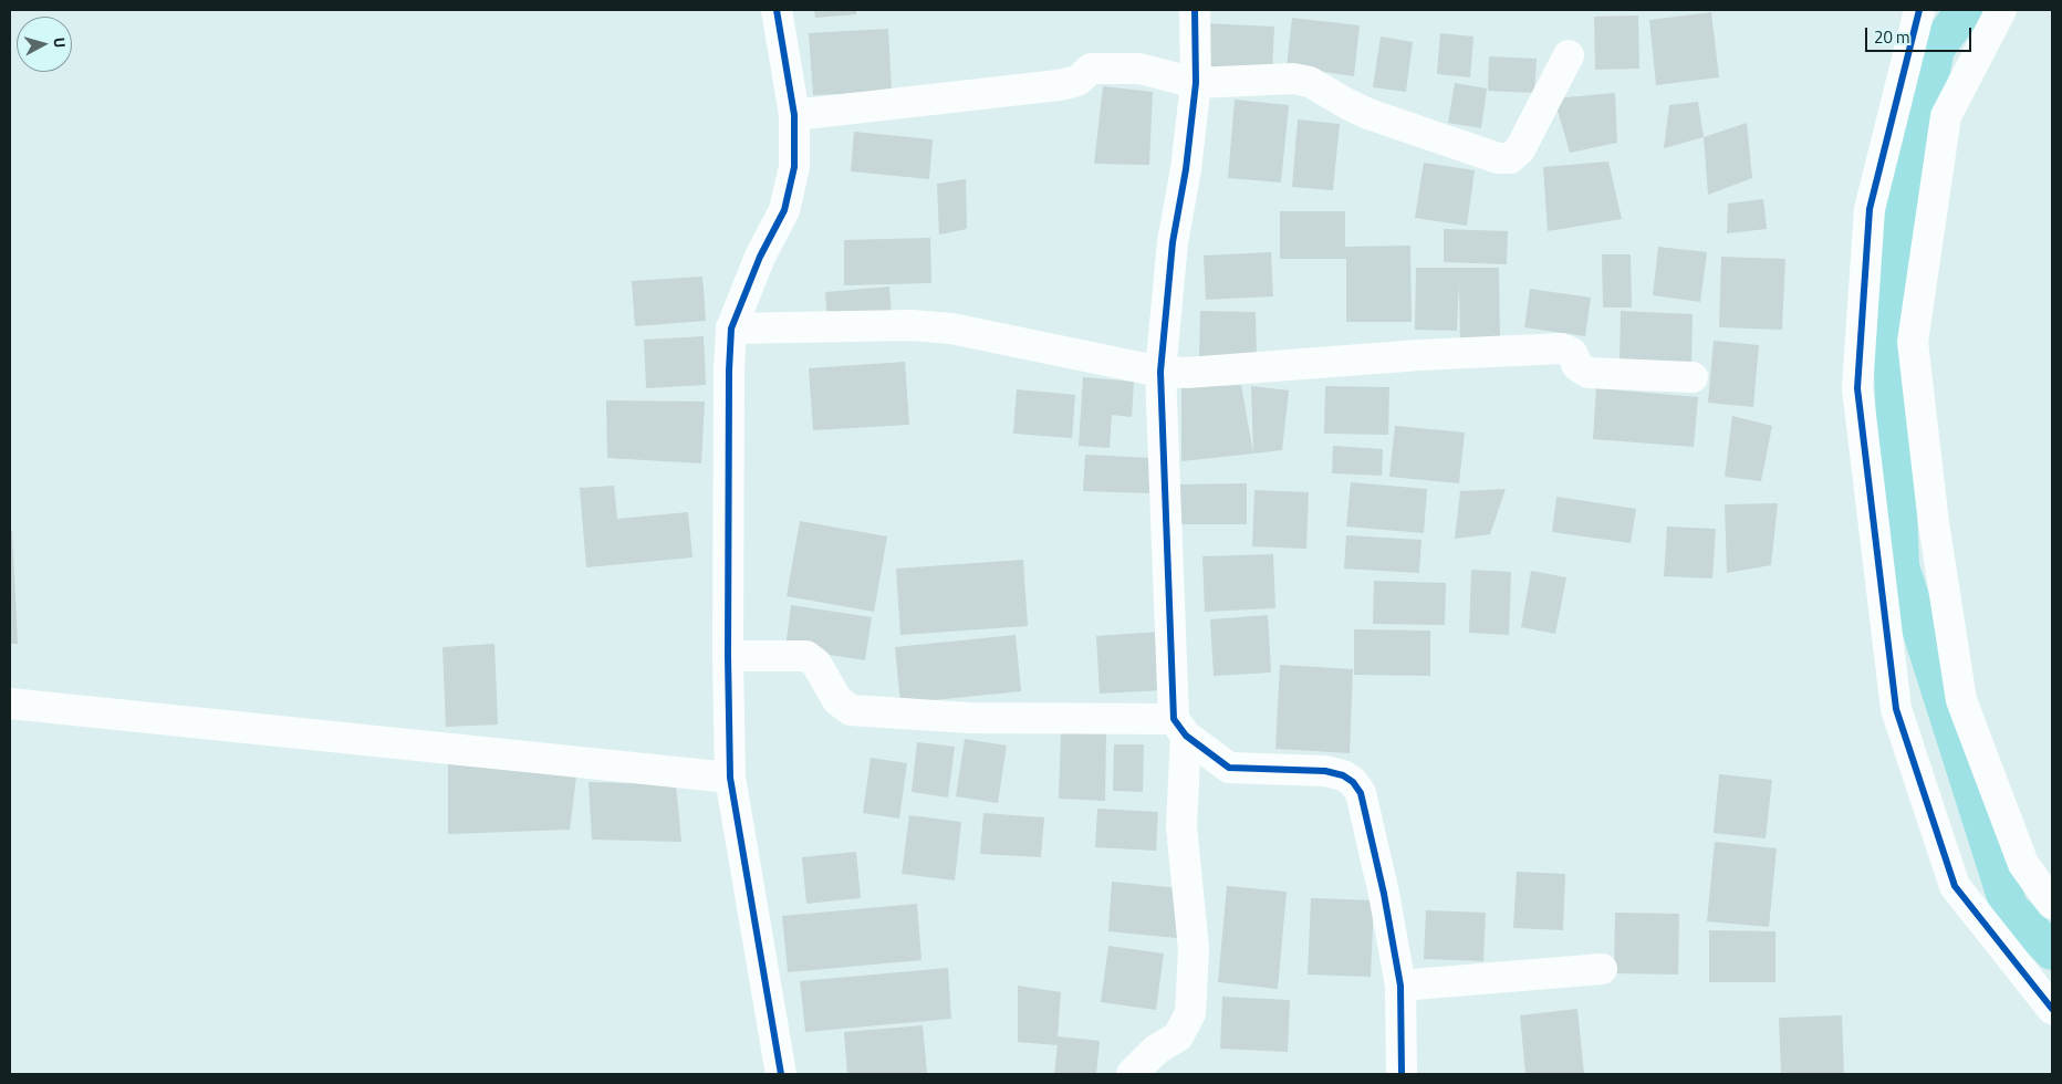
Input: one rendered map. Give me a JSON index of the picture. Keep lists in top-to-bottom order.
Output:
{
  "scale_bar": "20 m",
  "north": "right"
}
